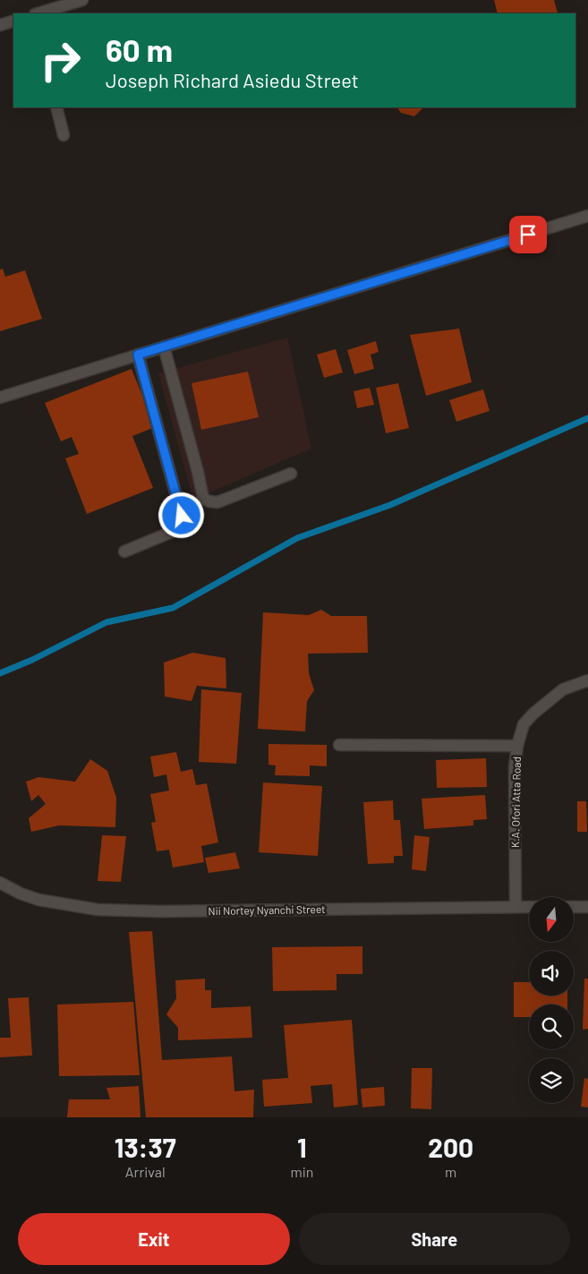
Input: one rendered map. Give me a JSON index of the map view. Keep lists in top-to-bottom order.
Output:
{
  "streets": {
    "street": ["K.A. Ofori Atta Road", "Nii Nortey Nyanchi Street"]
  },
  "crossings": [
    ["K.A. Ofori Atta Road", "Nii Nortey Nyanchi Street"]
  ],
  "north": "bottom",
  "page": {
    "turn": ["60 m", "Joseph Richard Asiedu Street"],
    "eta": [
      "13:37",
      "Arrival",
      "1",
      "min",
      "200",
      "m"
    ],
    "buttons": ["Exit", "Share"]
  }
}
